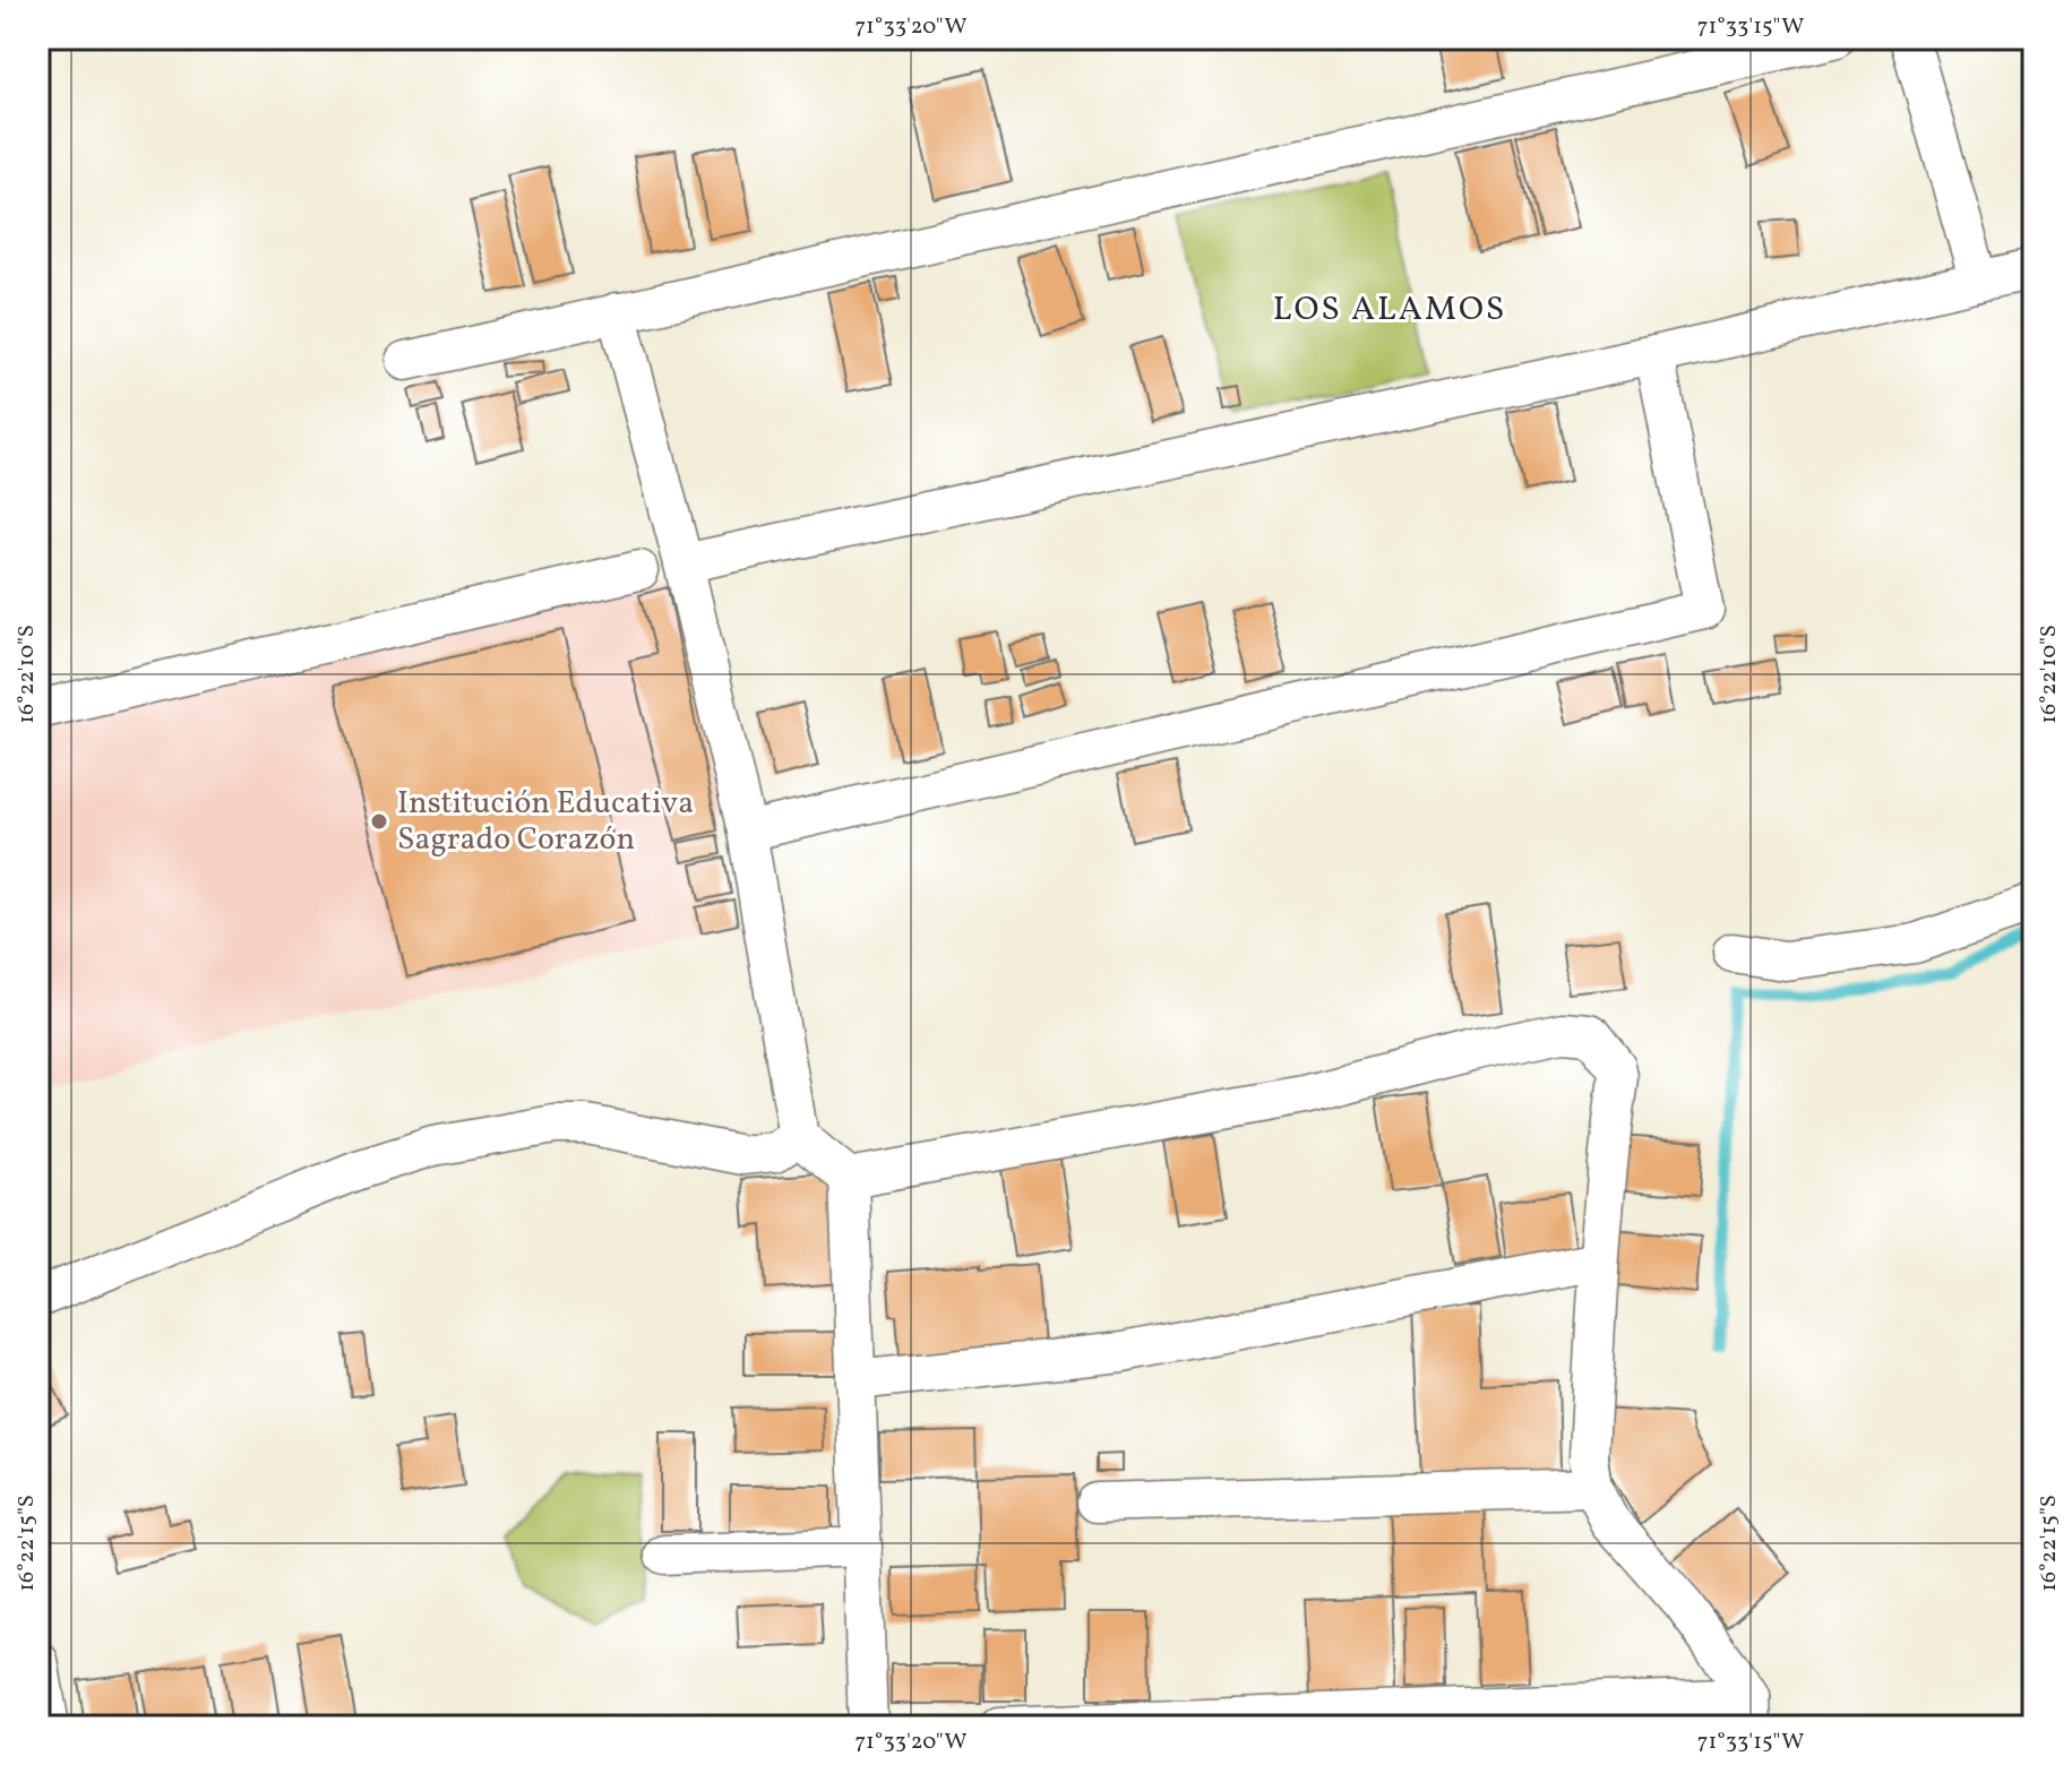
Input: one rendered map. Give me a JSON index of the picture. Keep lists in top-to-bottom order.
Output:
{
  "districts": ["LOS ALAMOS"],
  "places": ["Institución Educativa Sagrado Corazón"],
  "coordinates": [
    "71°33'20\"W",
    "71°33'15\"W",
    "16°22'10\"S",
    "16°22'15\"S"
  ]
}
